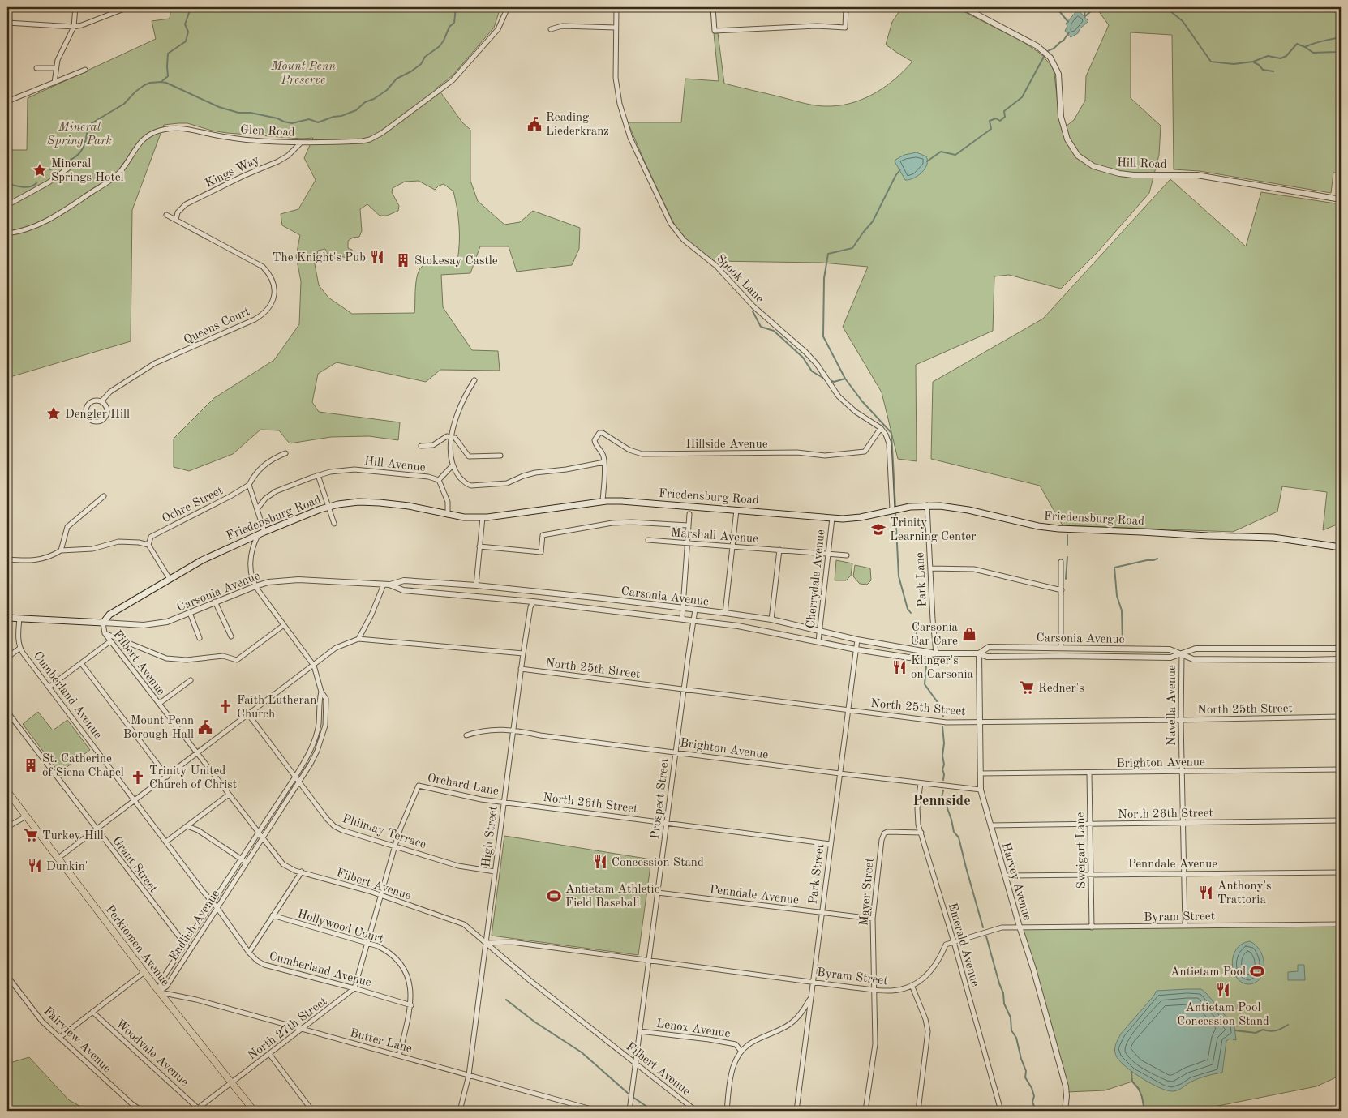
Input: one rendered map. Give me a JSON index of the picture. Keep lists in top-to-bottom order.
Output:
{
  "streets": {
    "main road": ["Friedensburg Road", "Perkiomen Avenue"],
    "street": [
      "Glen Road",
      "Hill Road",
      "Kings Way",
      "Spook Lane",
      "Queens Court",
      "Hillside Avenue",
      "Hill Avenue",
      "Ochre Street",
      "Marshall Avenue",
      "Cherrydale Avenue",
      "Park Lane",
      "Carsonia Avenue",
      "Filbert Avenue",
      "North 25th Street",
      "Cumberland Avenue",
      "Navella Avenue",
      "Brighton Avenue",
      "Orchard Lane",
      "Prospect Street",
      "North 26th Street",
      "Philmay Terrace",
      "High Street",
      "Sweigart Lane",
      "Penndale Avenue",
      "Grant Street",
      "Park Street",
      "Harvey Avenue",
      "Mayer Street",
      "Byram Street",
      "Endlich Avenue",
      "Hollywood Court",
      "Emerald Avenue",
      "North 27th Street",
      "Lenox Avenue",
      "Fairview Avenue",
      "Butter Lane",
      "Woodvale Avenue"
    ]
  },
  "crossings": [
    ["Glen Road", "Kings Way"],
    ["Kings Way", "Queens Court"],
    ["Spook Lane", "Hillside Avenue"],
    ["Friedensburg Road", "Cherrydale Avenue"],
    ["Friedensburg Road", "Park Lane"],
    ["Friedensburg Road", "Carsonia Avenue"],
    ["Friedensburg Road", "Filbert Avenue"],
    ["Friedensburg Road", "Endlich Avenue"],
    ["Marshall Avenue", "Cherrydale Avenue"],
    ["Cherrydale Avenue", "Carsonia Avenue"],
    ["Park Lane", "Carsonia Avenue"],
    ["Carsonia Avenue", "Filbert Avenue"],
    ["Carsonia Avenue", "Navella Avenue"],
    ["Carsonia Avenue", "Prospect Street"],
    ["Carsonia Avenue", "High Street"],
    ["Carsonia Avenue", "Park Street"],
    ["Carsonia Avenue", "Harvey Avenue"],
    ["Carsonia Avenue", "Endlich Avenue"],
    ["Filbert Avenue", "Prospect Street"],
    ["Filbert Avenue", "High Street"],
    ["Filbert Avenue", "Byram Street"],
    ["Filbert Avenue", "Endlich Avenue"],
    ["North 25th Street", "Navella Avenue"],
    ["North 25th Street", "Prospect Street"],
    ["North 25th Street", "High Street"],
    ["North 25th Street", "Park Street"],
    ["North 25th Street", "Harvey Avenue"],
    ["Cumberland Avenue", "Endlich Avenue"],
    ["Cumberland Avenue", "Hollywood Court"],
    ["Cumberland Avenue", "North 27th Street"],
    ["Navella Avenue", "Brighton Avenue"],
    ["Navella Avenue", "North 26th Street"],
    ["Navella Avenue", "Penndale Avenue"],
    ["Navella Avenue", "Byram Street"],
    ["Brighton Avenue", "Prospect Street"],
    ["Brighton Avenue", "High Street"],
    ["Brighton Avenue", "Sweigart Lane"],
    ["Brighton Avenue", "Park Street"],
    ["Brighton Avenue", "Harvey Avenue"],
    ["Brighton Avenue", "Emerald Avenue"],
    ["Orchard Lane", "North 26th Street"],
    ["Orchard Lane", "Philmay Terrace"],
    ["Orchard Lane", "High Street"],
    ["Prospect Street", "North 26th Street"],
    ["Prospect Street", "Penndale Avenue"],
    ["Prospect Street", "Byram Street"],
    ["Prospect Street", "Lenox Avenue"],
    ["North 26th Street", "High Street"],
    ["North 26th Street", "Sweigart Lane"],
    ["North 26th Street", "Park Street"],
    ["North 26th Street", "Harvey Avenue"],
    ["Philmay Terrace", "High Street"],
    ["Philmay Terrace", "Endlich Avenue"],
    ["High Street", "Byram Street"],
    ["High Street", "Butter Lane"],
    ["Sweigart Lane", "Penndale Avenue"],
    ["Sweigart Lane", "Byram Street"],
    ["Penndale Avenue", "Park Street"],
    ["Penndale Avenue", "Harvey Avenue"],
    ["Penndale Avenue", "Mayer Street"],
    ["Grant Street", "Endlich Avenue"],
    ["Park Street", "Byram Street"],
    ["Harvey Avenue", "Byram Street"],
    ["Mayer Street", "Byram Street"],
    ["Mayer Street", "Emerald Avenue"],
    ["Byram Street", "Emerald Avenue"],
    ["Endlich Avenue", "Perkiomen Avenue"],
    ["Endlich Avenue", "Butter Lane"],
    ["Hollywood Court", "Butter Lane"],
    ["Perkiomen Avenue", "North 27th Street"],
    ["Perkiomen Avenue", "Butter Lane"],
    ["North 27th Street", "Butter Lane"],
    ["North 27th Street", "Woodvale Avenue"]
  ],
  "districts": ["Pennside"],
  "parks": ["Mount Penn Preserve", "Mineral Spring Park"],
  "places": {
    "public building": ["Reading Liederkranz", "Mount Penn Borough Hall"],
    "place": ["Mineral Springs Hotel", "Dengler Hill"],
    "restaurant": [
      "The Knight's Pub",
      "Klinger's on Carsonia",
      "Concession Stand",
      "Dunkin'",
      "Anthony's Trattoria",
      "Antietam Pool Concession Stand"
    ],
    "building": ["Stokesay Castle", "St. Catherine of Siena Chapel"],
    "school or university": ["Trinity Learning Center"],
    "shop": ["Carsonia Car Care"],
    "supermarket": ["Redner's", "Turkey Hill"],
    "church": ["Faith Lutheran Church", "Trinity United Church of Christ"],
    "sports": ["Antietam Athletic Field Baseball", "Antietam Pool"]
  }
}
